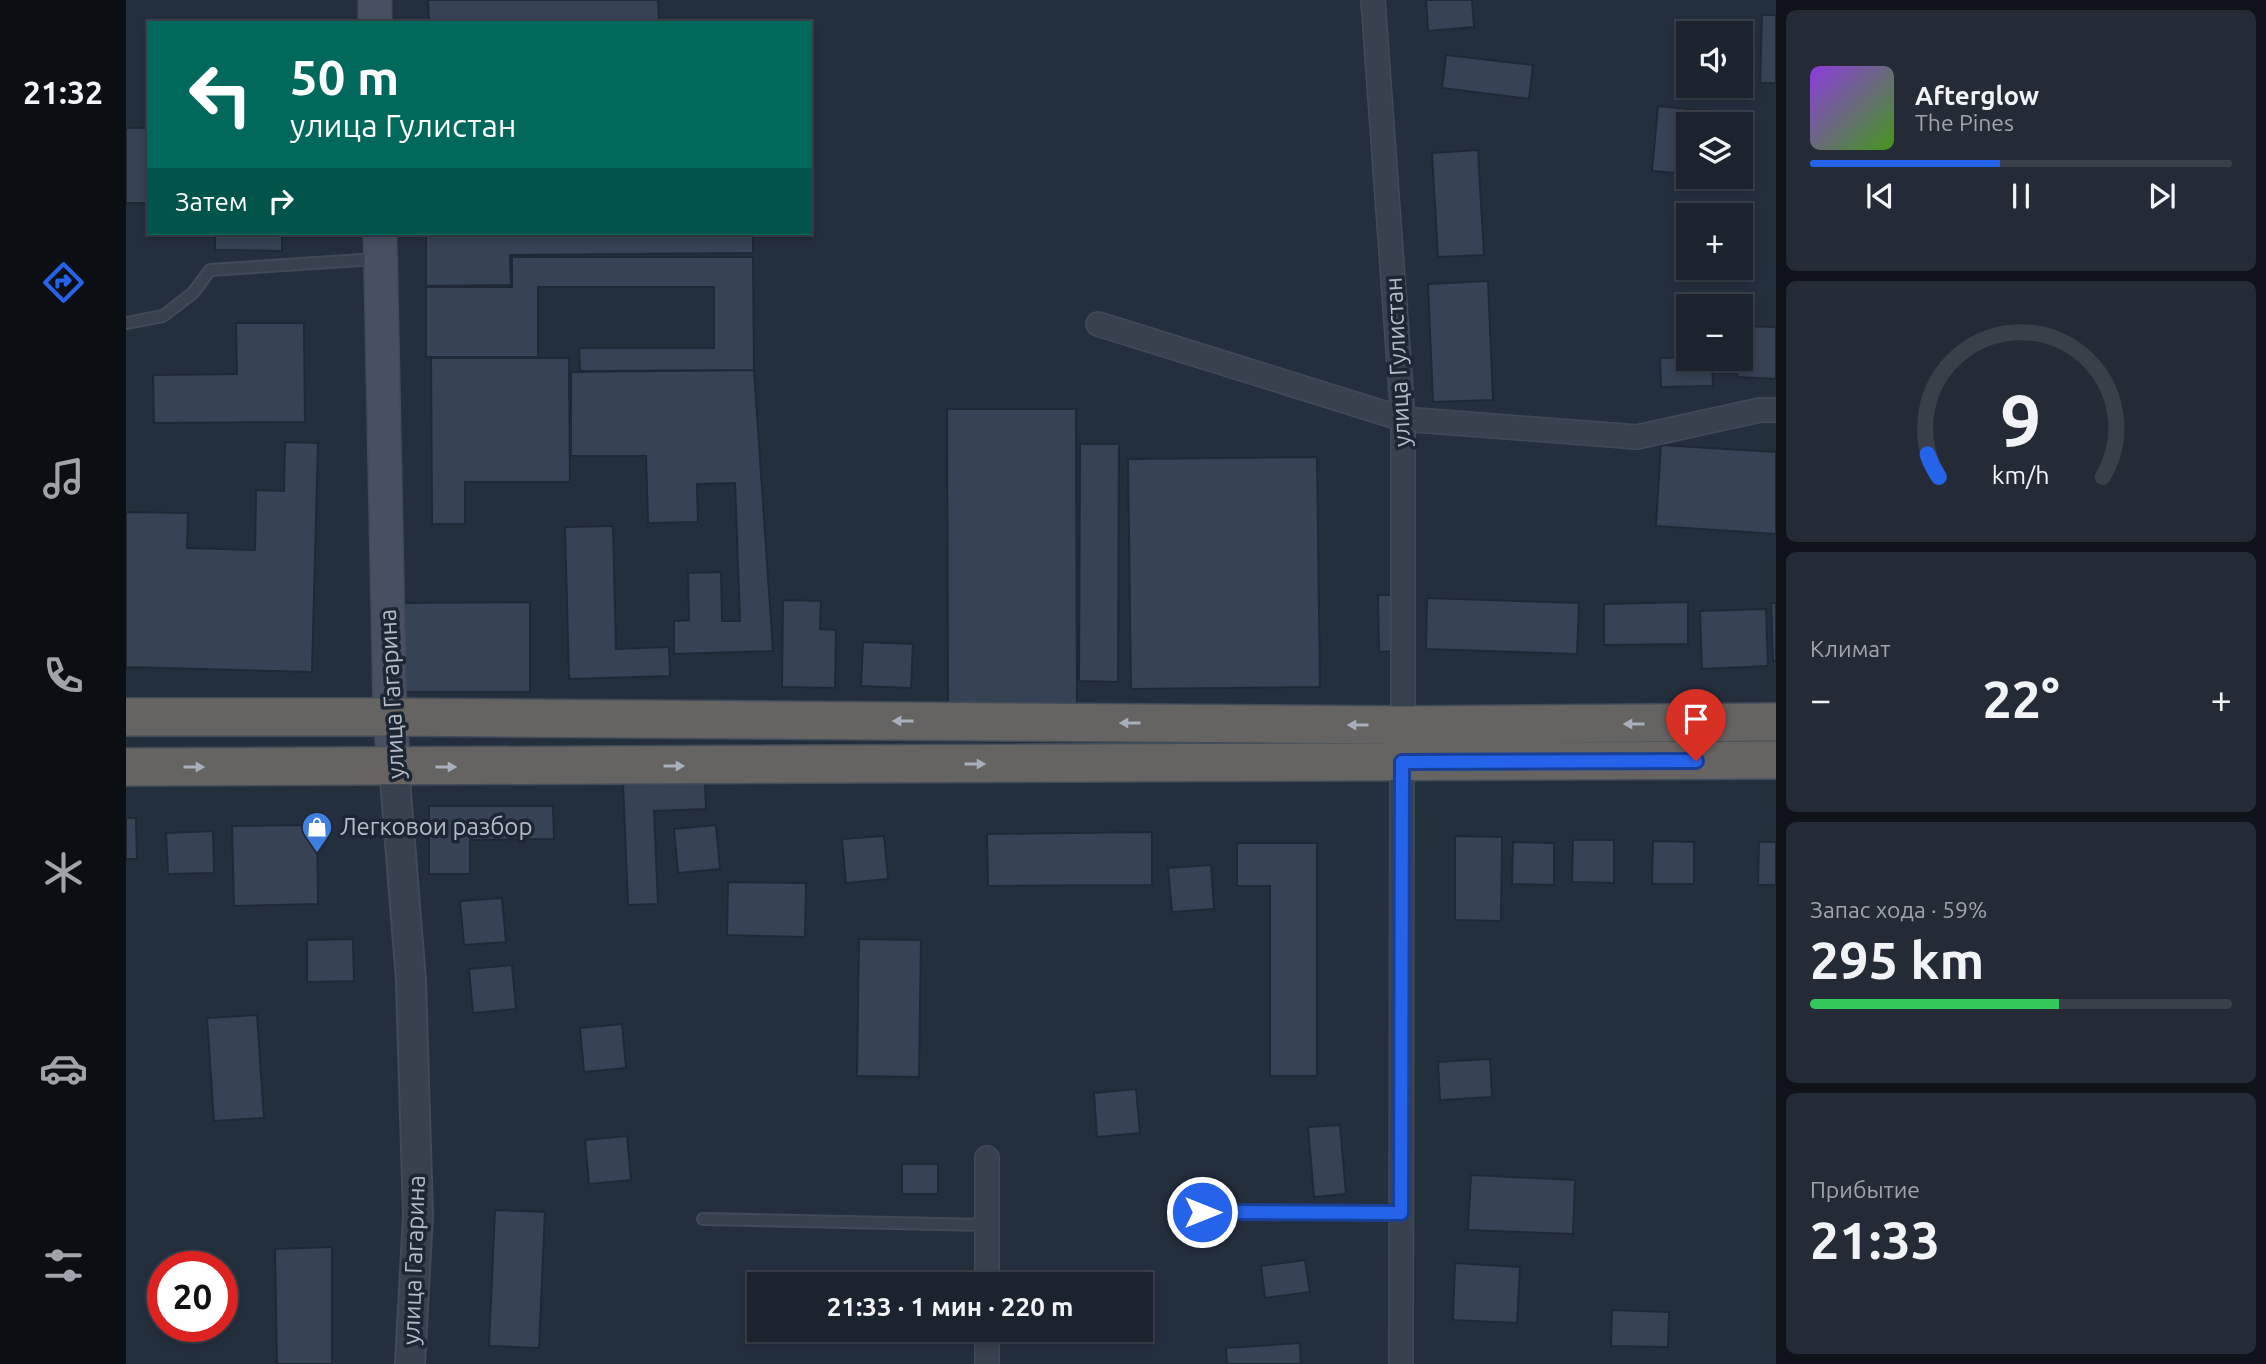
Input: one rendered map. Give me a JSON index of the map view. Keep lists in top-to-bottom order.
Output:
{
  "streets": {
    "main road": ["улица Гагарина"],
    "street": ["улица Гулистан"]
  },
  "places": {
    "shop": ["Легковои разбор"]
  },
  "page": {
    "tabs": "21:32",
    "map_buttons": ["+", "−"],
    "turn": ["50 m", "улица Гулистан"],
    "song": ["Afterglow", "The Pines"],
    "then": "Затем",
    "tile": [
      "Климат",
      ["Запас хода · 59%", "295 km"],
      ["Прибытие", "21:33"]
    ],
    "heat": ["−", "22°", "+"],
    "limit": "20",
    "trip": "21:33 · 1 мин · 220 m",
    "gauge": ["9", "km/h"]
  }
}
